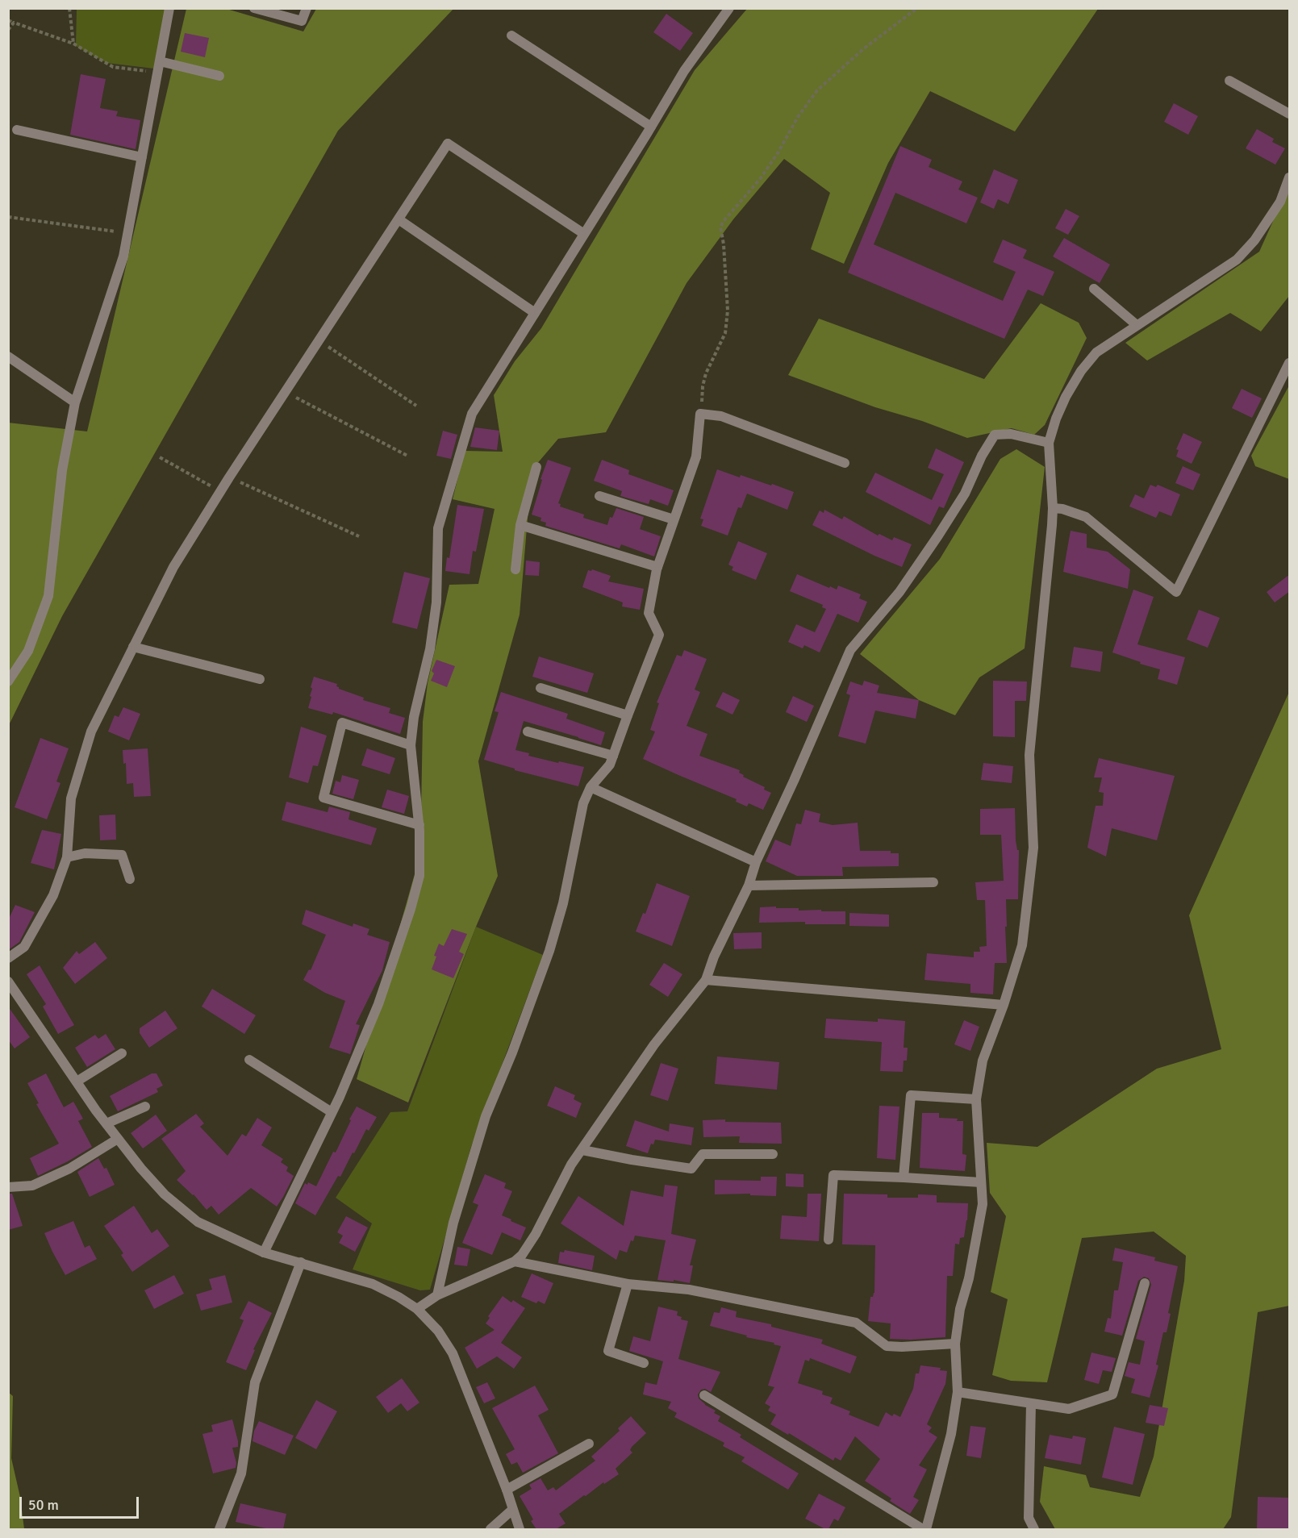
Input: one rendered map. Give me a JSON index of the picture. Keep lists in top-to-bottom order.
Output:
{
  "scale_bar": "50 m"
}
